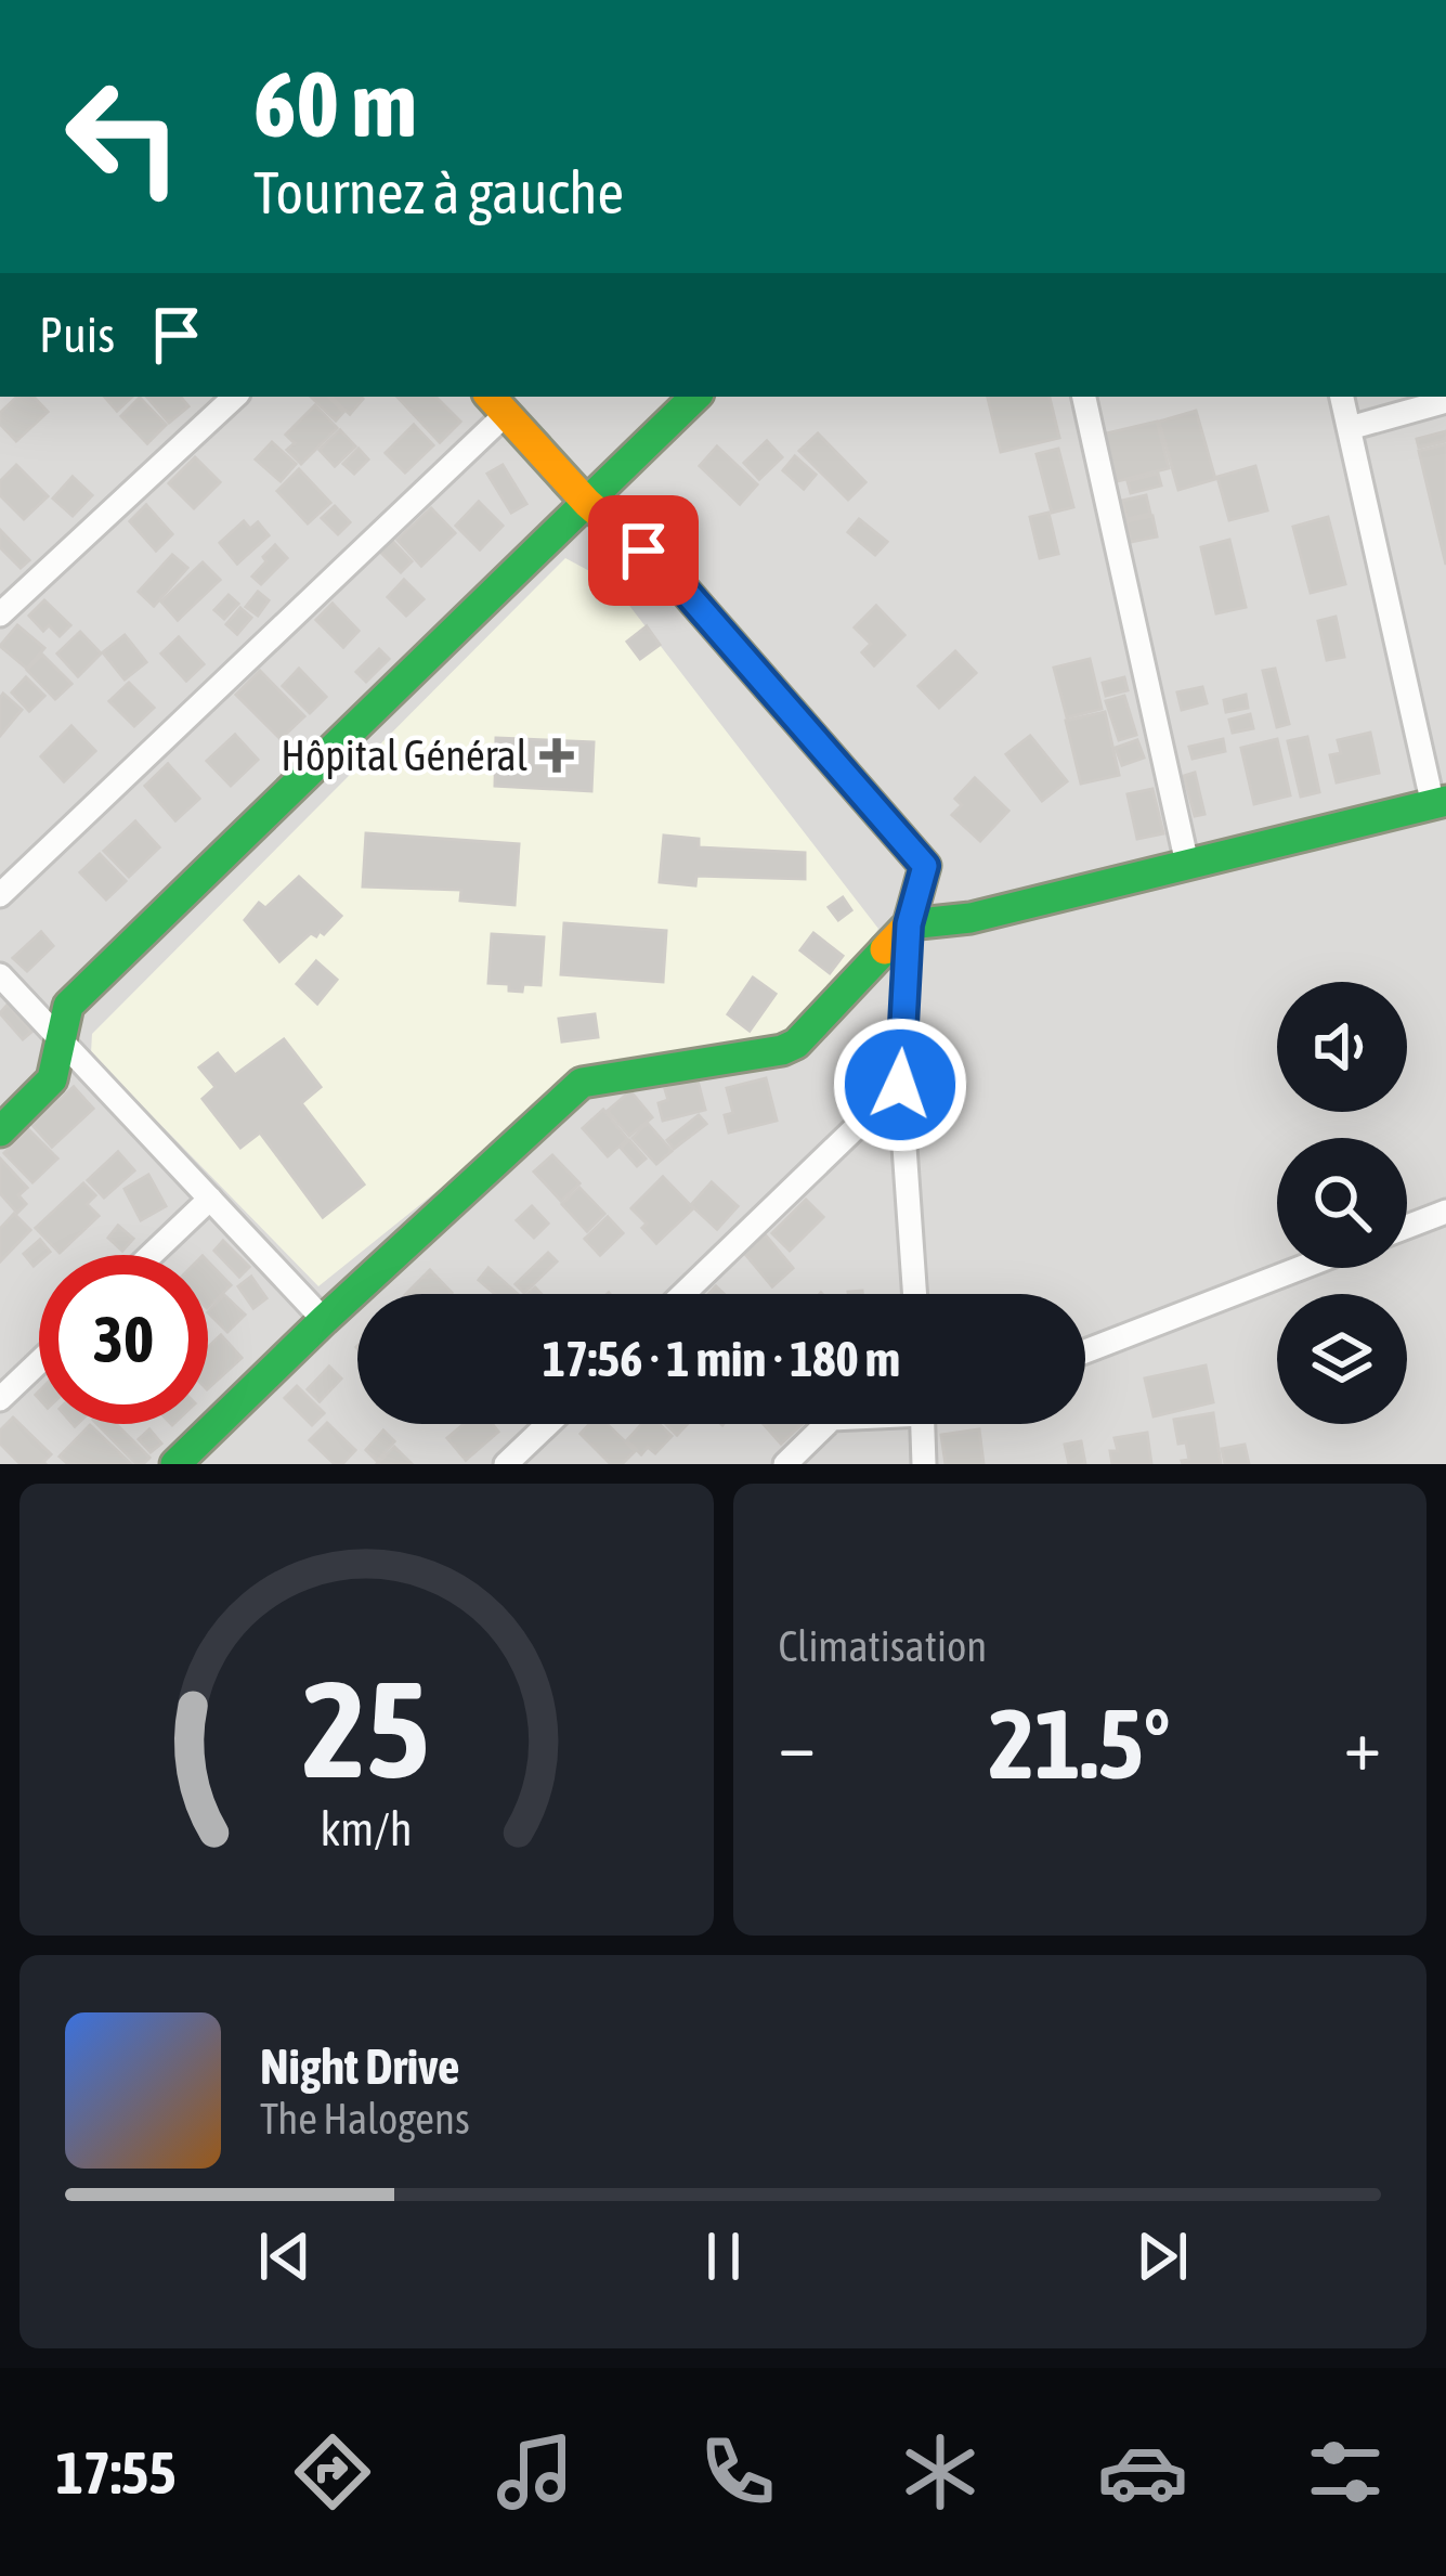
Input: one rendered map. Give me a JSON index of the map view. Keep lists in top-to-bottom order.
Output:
{
  "places": {
    "health": ["Hôpital Général"]
  },
  "page": {
    "turn": ["60 m", "Tournez à gauche"],
    "then": "Puis",
    "limit": "30",
    "trip": "17:56 · 1 min · 180 m",
    "tile": "Climatisation",
    "heat": ["−", "21.5°", "+"],
    "song": ["Night Drive", "The Halogens"],
    "tabs": "17:55",
    "gauge": ["25", "km/h"]
  }
}
